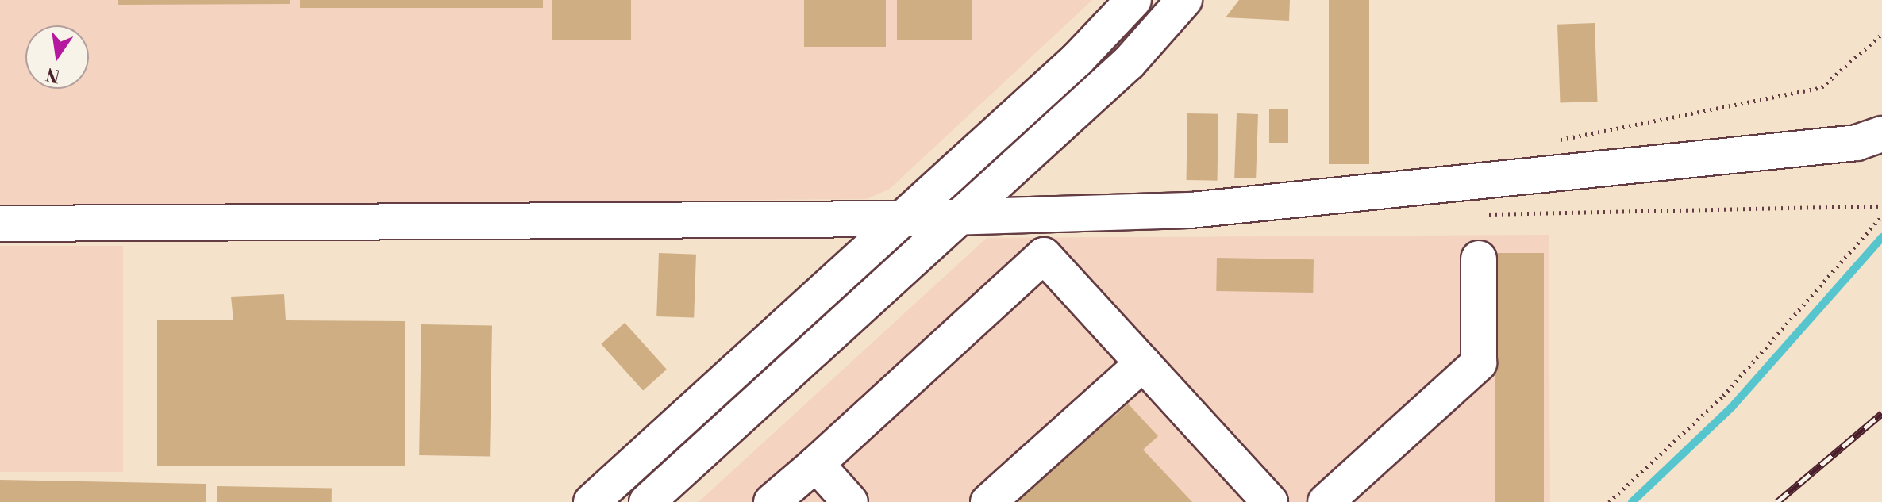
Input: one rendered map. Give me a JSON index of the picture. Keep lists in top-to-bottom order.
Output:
{
  "north": "bottom"
}
